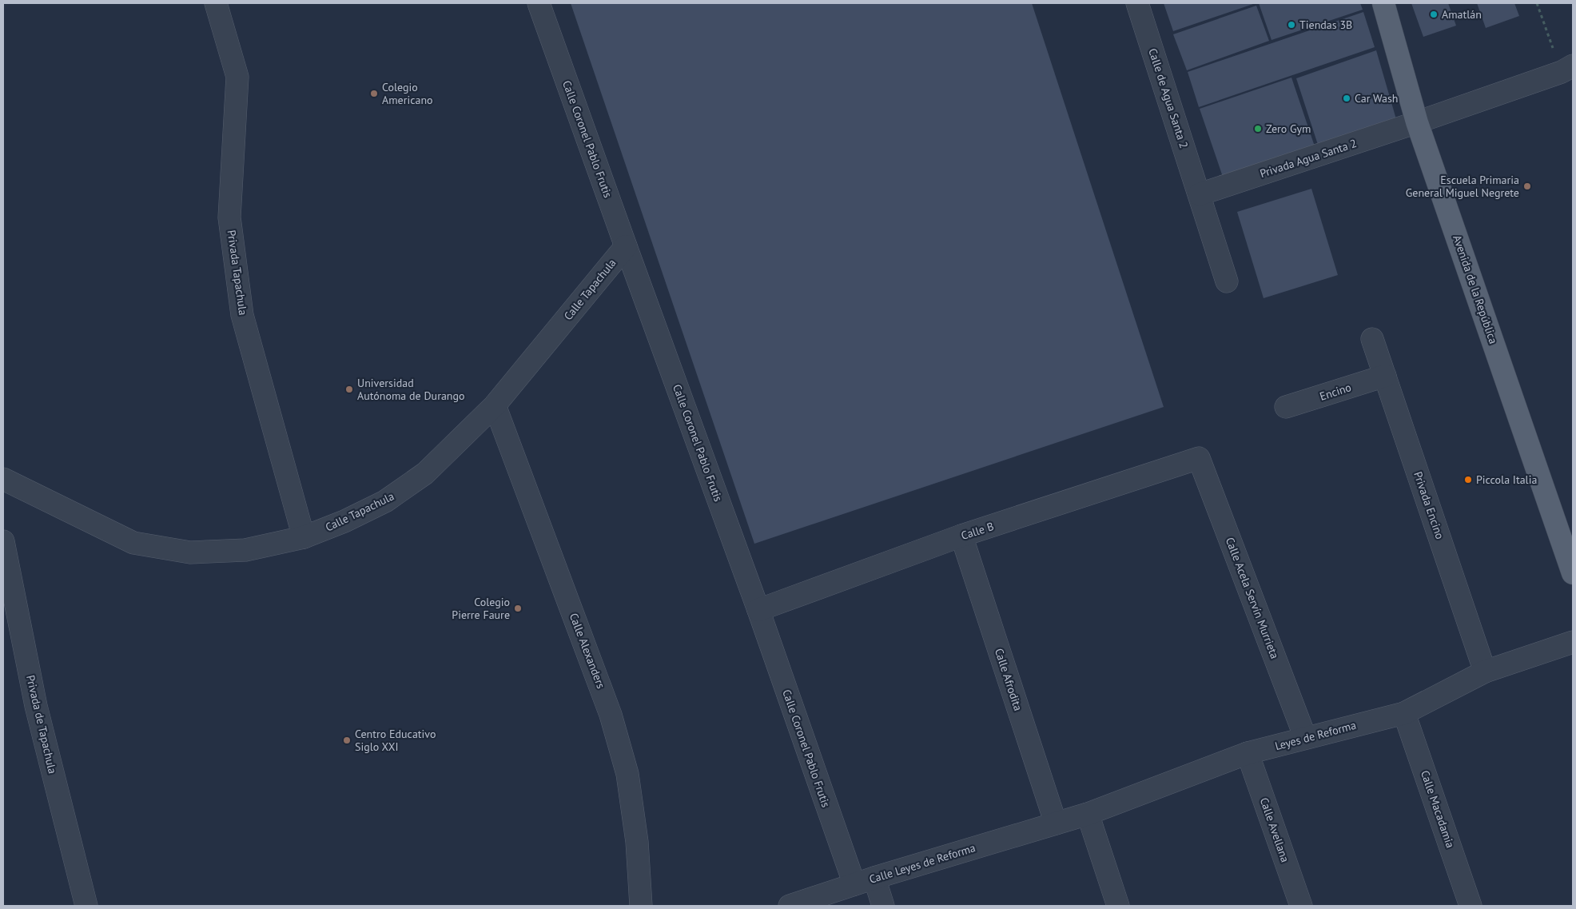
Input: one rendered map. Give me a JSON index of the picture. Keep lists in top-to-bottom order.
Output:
{
  "streets": {
    "main road": ["Avenida de la República"],
    "street": [
      "Calle de Agua Santa 2",
      "Calle Coronel Pablo Frutis",
      "Privada Agua Santa 2",
      "Privada Tapachula",
      "Calle Tapachula",
      "Encino",
      "Privada Encino",
      "Calle B",
      "Calle Acela Servín Murrieta",
      "Calle Alexanders",
      "Calle Afrodita",
      "Privada de Tapachula",
      "Leyes de Reforma",
      "Calle Macadamia",
      "Calle Avellana",
      "Calle Leyes de Reforma"
    ]
  },
  "crossings": [
    ["Calle de Agua Santa 2", "Privada Agua Santa 2"],
    ["Calle Coronel Pablo Frutis", "Calle Tapachula"],
    ["Calle Coronel Pablo Frutis", "Calle B"],
    ["Calle Coronel Pablo Frutis", "Calle Leyes de Reforma"],
    ["Privada Agua Santa 2", "Avenida de la República"],
    ["Privada Tapachula", "Calle Tapachula"],
    ["Calle Tapachula", "Calle Alexanders"],
    ["Encino", "Privada Encino"],
    ["Privada Encino", "Leyes de Reforma"],
    ["Calle B", "Calle Acela Servín Murrieta"],
    ["Calle B", "Calle Afrodita"],
    ["Calle Acela Servín Murrieta", "Leyes de Reforma"],
    ["Calle Afrodita", "Leyes de Reforma"],
    ["Calle Afrodita", "Calle Leyes de Reforma"],
    ["Leyes de Reforma", "Calle Macadamia"],
    ["Leyes de Reforma", "Calle Avellana"],
    ["Leyes de Reforma", "Calle Leyes de Reforma"]
  ],
  "places": [
    "Amatlán",
    "Tiendas 3B",
    "Colegio Americano",
    "Car Wash",
    "Zero Gym",
    "Escuela Primaria General Miguel Negrete",
    "Universidad Autónoma de Durango",
    "Piccola Italia",
    "Colegio Pierre Faure",
    "Centro Educativo Siglo XXI"
  ]
}
